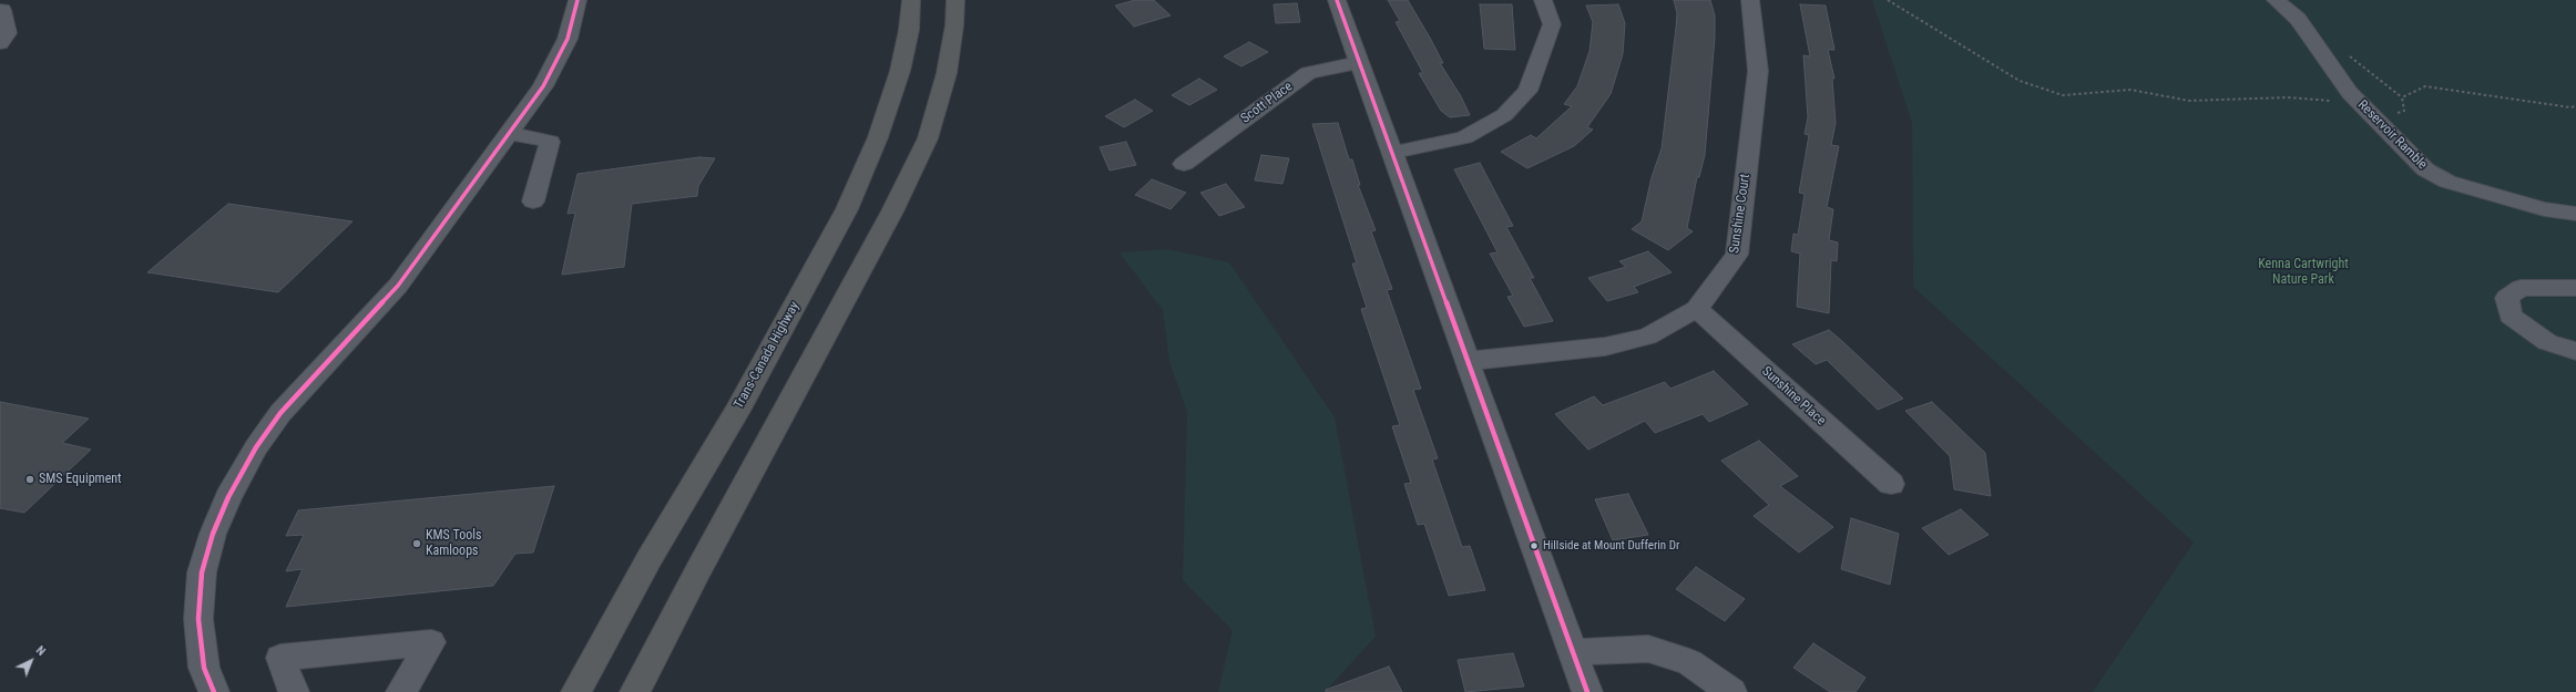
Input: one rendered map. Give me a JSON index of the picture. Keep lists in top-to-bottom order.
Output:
{
  "streets": {
    "highway": ["Trans-Canada Highway"],
    "street": [
      "Scott Place",
      "Reservoir Ramble",
      "Sunshine Court",
      "Sunshine Place"
    ]
  },
  "crossings": [
    ["Sunshine Court", "Sunshine Place"]
  ],
  "parks": ["Kenna Cartwright Nature Park"],
  "places": ["SMS Equipment", "KMS Tools Kamloops", "Hillside at Mount Dufferin Dr"],
  "north": "top right"
}
